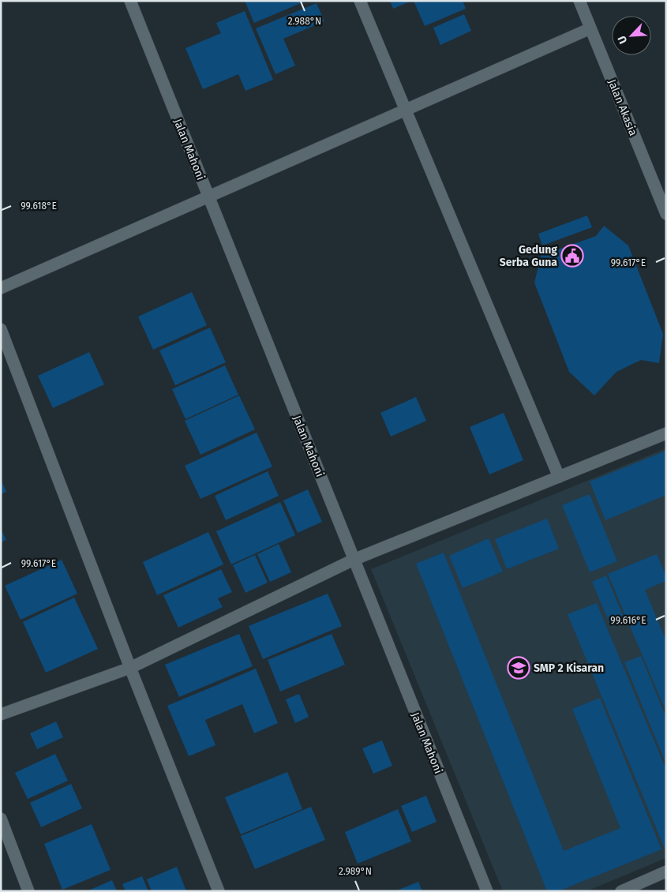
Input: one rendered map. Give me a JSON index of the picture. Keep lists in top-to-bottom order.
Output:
{
  "streets": {
    "street": ["Jalan Akasia", "Jalan Mahoni"]
  },
  "places": {
    "public building": ["Gedung Serba Guna"],
    "school or university": ["SMP 2 Kisaran"]
  },
  "north": "bottom left",
  "coordinates": [
    "2.988°N",
    "99.618°E",
    "99.617°E",
    "99.616°E",
    "2.989°N"
  ]
}
